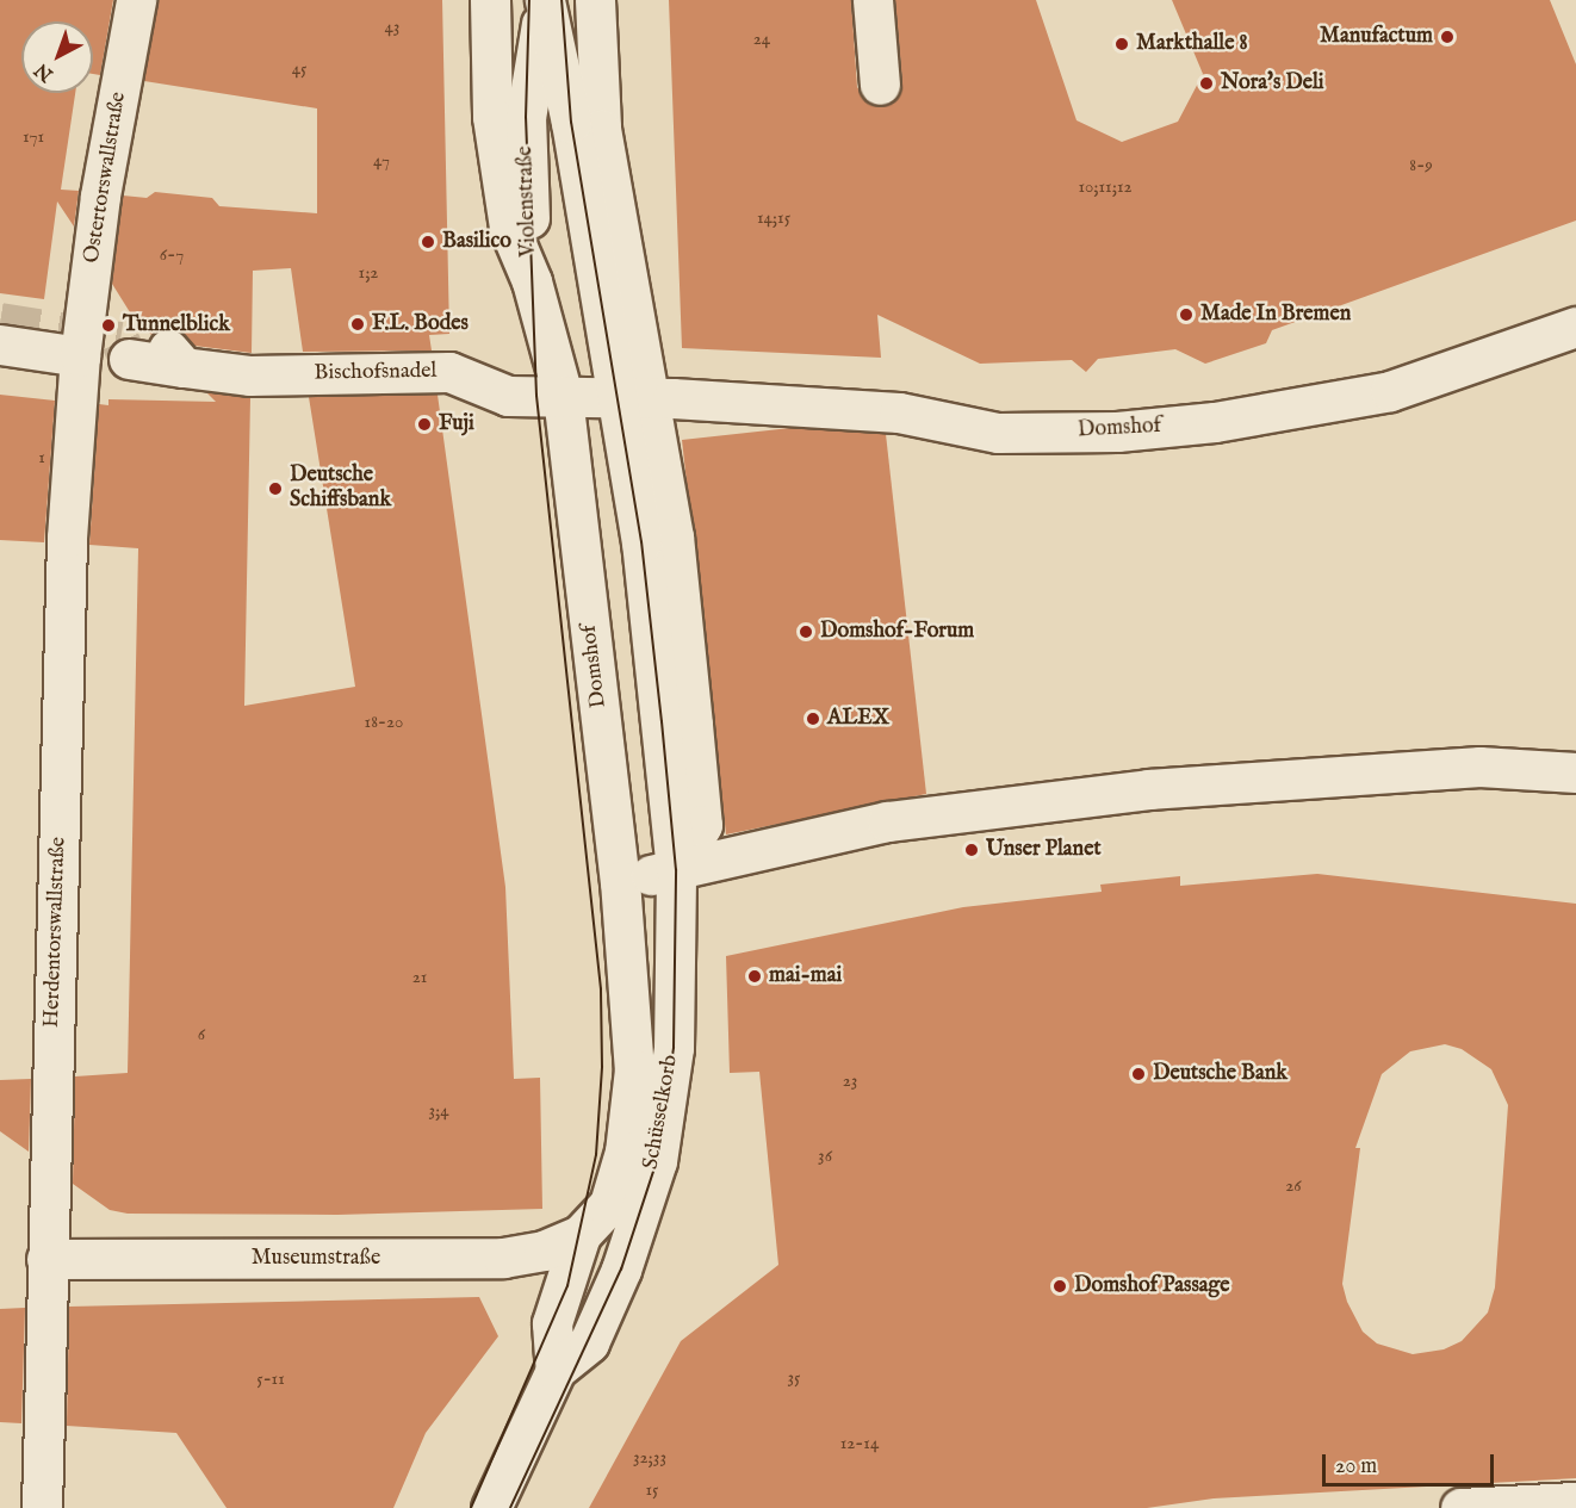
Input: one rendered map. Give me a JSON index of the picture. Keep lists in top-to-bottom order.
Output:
{
  "streets": {
    "street": [
      "Ostertorswallstraße",
      "Violenstraße",
      "Bischofsnadel",
      "Domshof",
      "Herdentorswallstraße",
      "Schüsselkorb",
      "Museumstraße"
    ]
  },
  "crossings": [
    ["Ostertorswallstraße", "Herdentorswallstraße"],
    ["Violenstraße", "Domshof"],
    ["Bischofsnadel", "Domshof"],
    ["Domshof", "Schüsselkorb"],
    ["Herdentorswallstraße", "Museumstraße"],
    ["Schüsselkorb", "Museumstraße"]
  ],
  "places": [
    "Manufactum",
    "Markthalle 8",
    "Nora's Deli",
    "Basilico",
    "Made In Bremen",
    "F.L. Bodes",
    "Tunnelblick",
    "Fuji",
    "Deutsche Schiffsbank",
    "Domshof-Forum",
    "ALEX",
    "Unser Planet",
    "mai-mai",
    "Deutsche Bank",
    "Domshof Passage"
  ],
  "house_numbers": [
    "43",
    "24",
    "45",
    "171",
    "47",
    "8-9",
    "10;11;12",
    "14;15",
    "6-7",
    "1;2",
    "1",
    "18-20",
    "21",
    "6",
    "23",
    "3;4",
    "36",
    "26",
    "35",
    "5-11",
    "12-14",
    "32;33",
    "15"
  ],
  "scale_bar": "20 m",
  "north": "bottom left"
}
